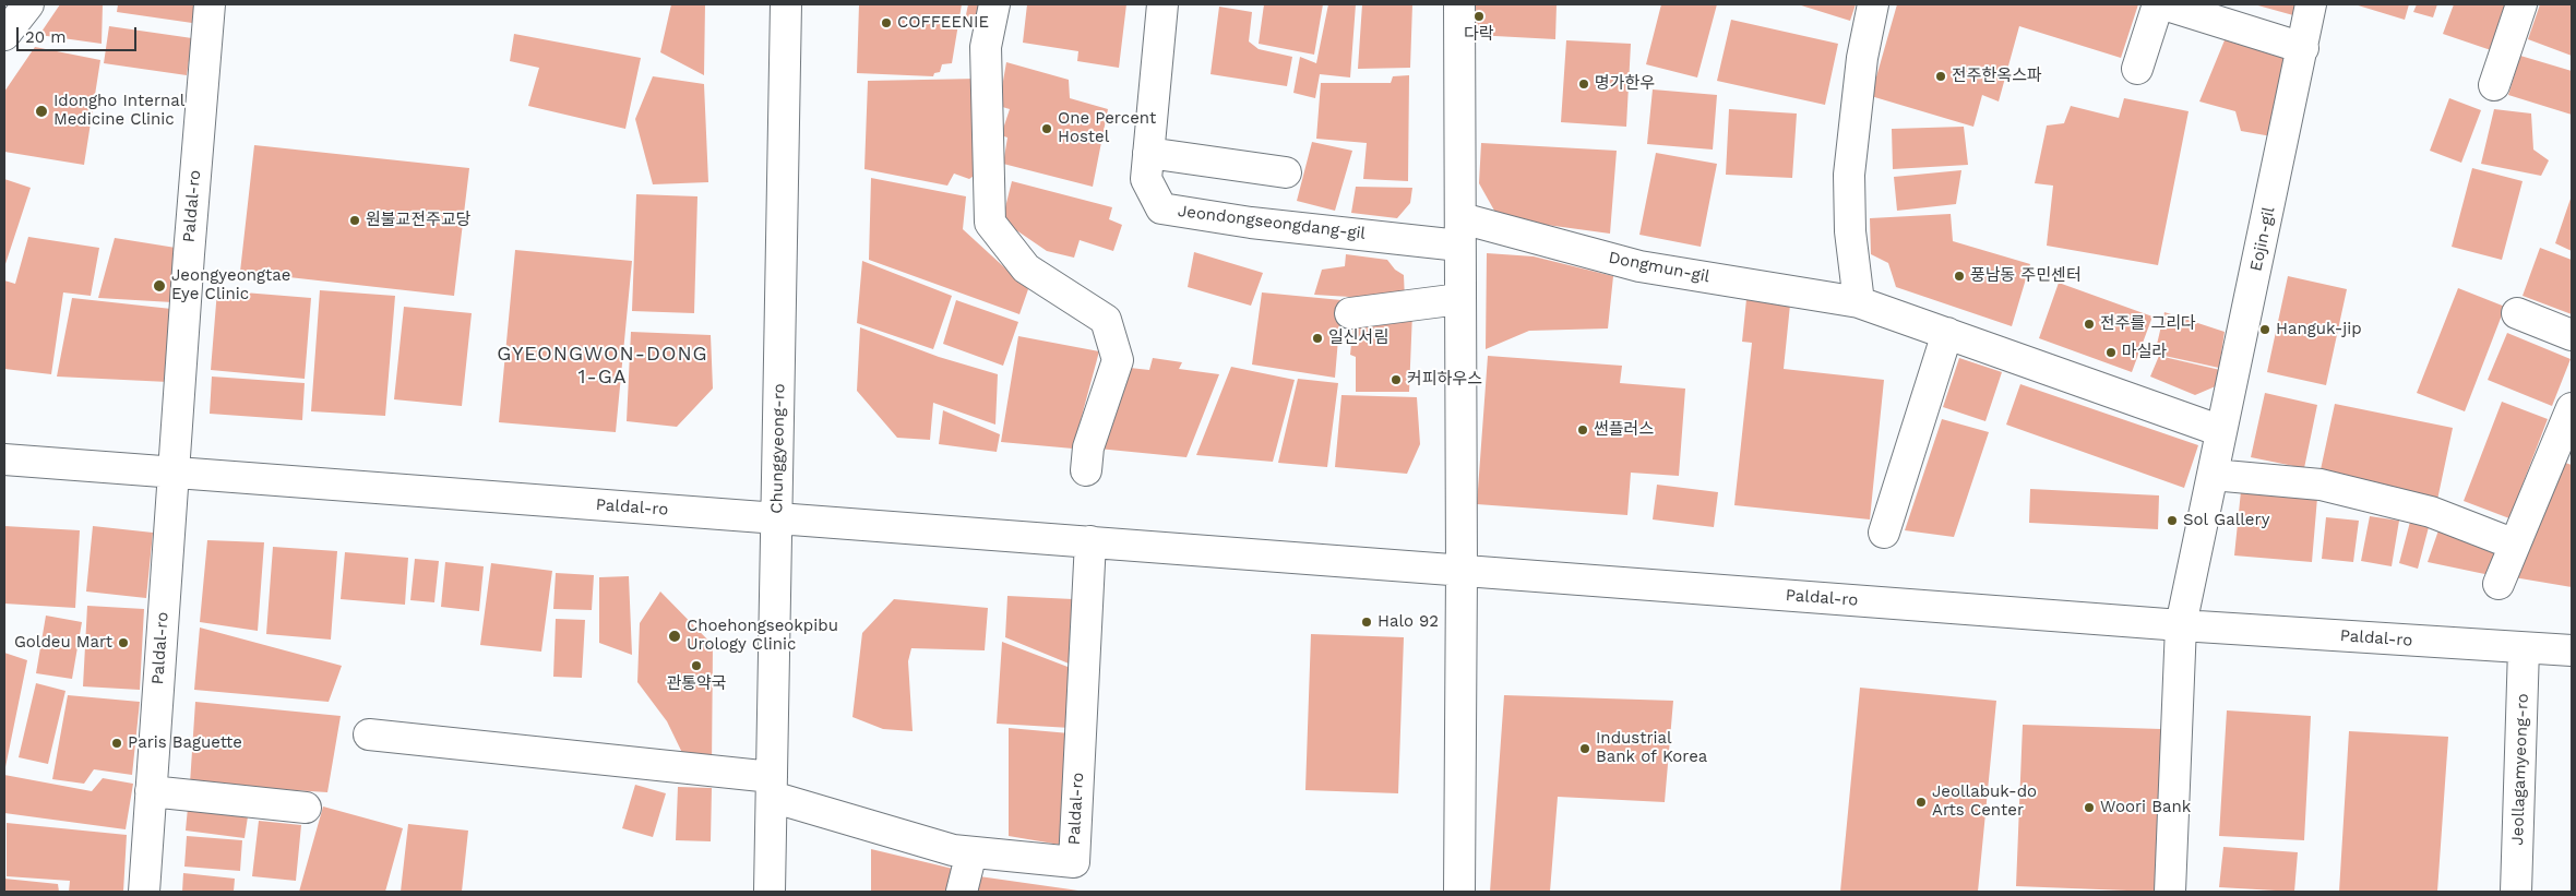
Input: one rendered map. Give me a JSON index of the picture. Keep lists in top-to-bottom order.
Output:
{
  "streets": {
    "street": [
      "Paldal-ro",
      "Jeondongseongdang-gil",
      "Eojin-gil",
      "Dongmun-gil",
      "Chunggyeong-ro",
      "Jeollagamyeong-ro"
    ]
  },
  "crossings": [
    ["Paldal-ro", "Eojin-gil"],
    ["Paldal-ro", "Chunggyeong-ro"],
    ["Paldal-ro", "Jeollagamyeong-ro"],
    ["Jeondongseongdang-gil", "Dongmun-gil"]
  ],
  "districts": ["GYEONGWON-DONG 1-GA"],
  "places": [
    "다락",
    "COFFEENIE",
    "전주한옥스파",
    "명가한우",
    "Idongho Internal Medicine Clinic",
    "One Percent Hostel",
    "원불교전주교당",
    "풍남동 주민센터",
    "Jeongyeongtae Eye Clinic",
    "전주를 그리다",
    "Hanguk-jip",
    "일신서림",
    "마실라",
    "커피하우스",
    "썬플러스",
    "Sol Gallery",
    "Halo 92",
    "Choehongseokpibu Urology Clinic",
    "Goldeu Mart",
    "관통약국",
    "Paris Baguette",
    "Industrial Bank of Korea",
    "Jeollabuk-do Arts Center",
    "Woori Bank"
  ],
  "scale_bar": "20 m"
}
